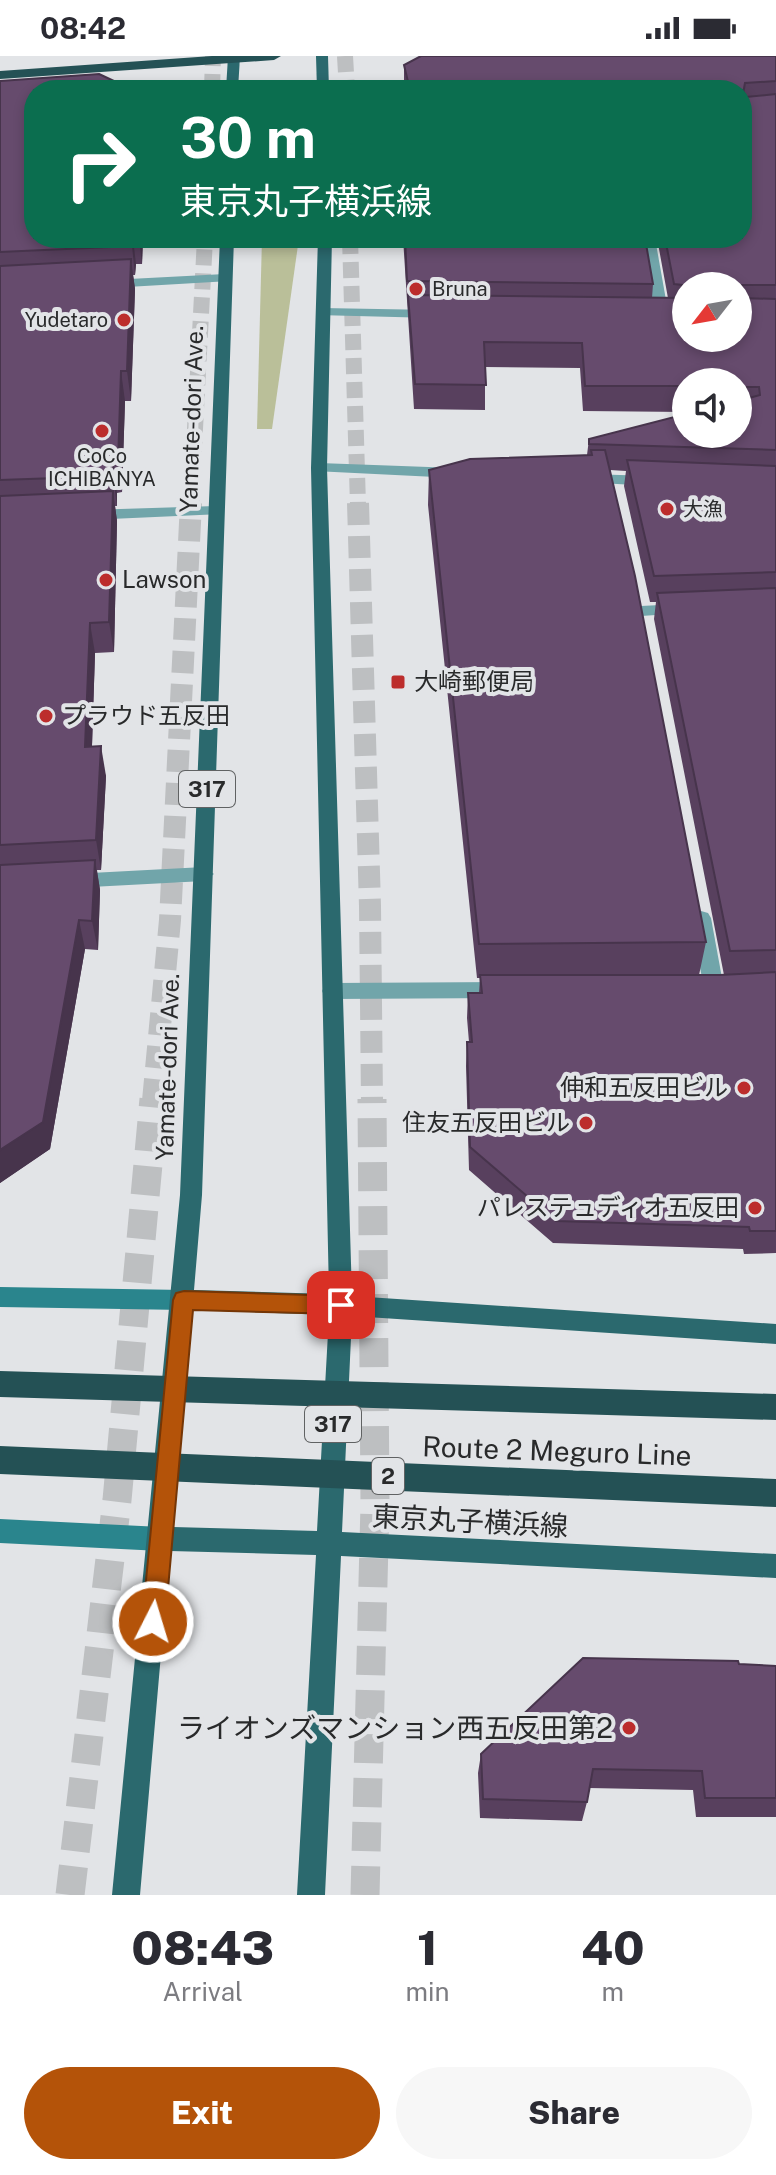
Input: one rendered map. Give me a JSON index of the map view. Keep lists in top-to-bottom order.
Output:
{
  "streets": {
    "highway": ["Route 2 Meguro Line", "2"],
    "main road": ["Yamate-dori Ave.", "317", "東京丸子横浜線"]
  },
  "crossings": [
    ["Yamate-dori Ave.", "東京丸子横浜線"],
    ["317", "東京丸子横浜線"]
  ],
  "places": {
    "other": [
      "Bruna",
      "Yudetaro",
      "CoCo ICHIBANYA",
      "大漁",
      "Lawson",
      "プラウド五反田",
      "伸和五反田ビル",
      "住友五反田ビル",
      "パレステュディオ五反田",
      "ライオンズマンション西五反田第2"
    ],
    "transit": ["大崎郵便局"]
  },
  "north": "bottom left",
  "page": {
    "status": "08:42",
    "turn": ["30 m", "東京丸子横浜線"],
    "eta": [
      "08:43",
      "Arrival",
      "1",
      "min",
      "40",
      "m"
    ],
    "buttons": ["Exit", "Share"]
  }
}
